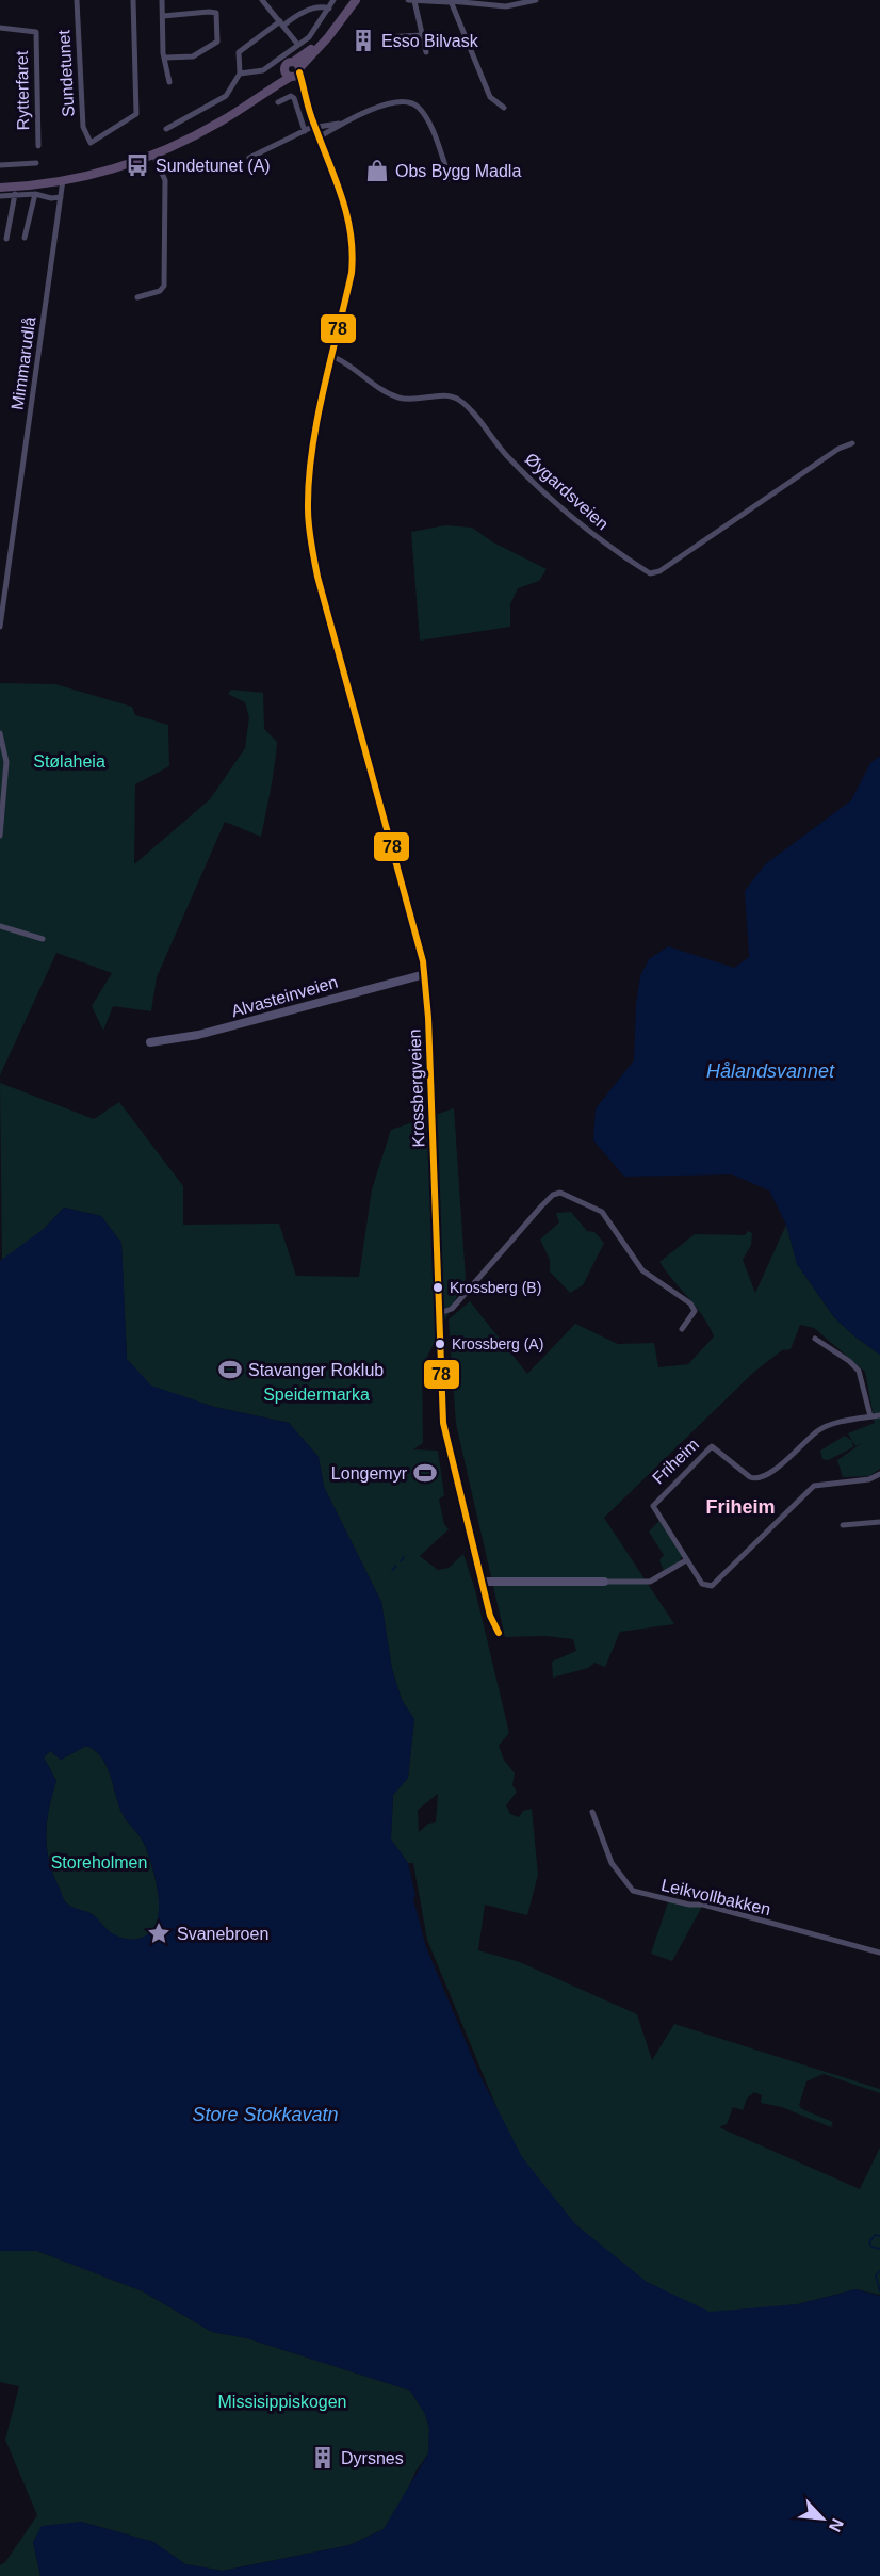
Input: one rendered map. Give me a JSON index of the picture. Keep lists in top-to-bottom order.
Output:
{
  "streets": {
    "street": [
      "Sundetunet",
      "Rytterfaret",
      "Mimmarudlå",
      "Øygardsveien",
      "Alvasteinveien",
      "Krossbergveien",
      "Friheim",
      "Leikvollbakken"
    ]
  },
  "crossings": [
    ["Øygardsveien", "Krossbergveien"],
    ["Alvasteinveien", "Krossbergveien"]
  ],
  "districts": ["Friheim"],
  "water": ["Hålandsvannet", "Store Stokkavatn"],
  "parks": [
    "Stølaheia",
    "Speidermarka",
    "Storeholmen",
    "Missisippiskogen"
  ],
  "places": {
    "building": ["Esso Bilvask", "Dyrsnes"],
    "bus stop": ["Sundetunet (A)"],
    "shop": ["Obs Bygg Madla"],
    "other": ["Krossberg (B)", "Krossberg (A)"],
    "sports": ["Stavanger Roklub", "Longemyr"],
    "place": ["Svanebroen"]
  },
  "lines": ["transit line 78"],
  "north": "bottom right"
}
